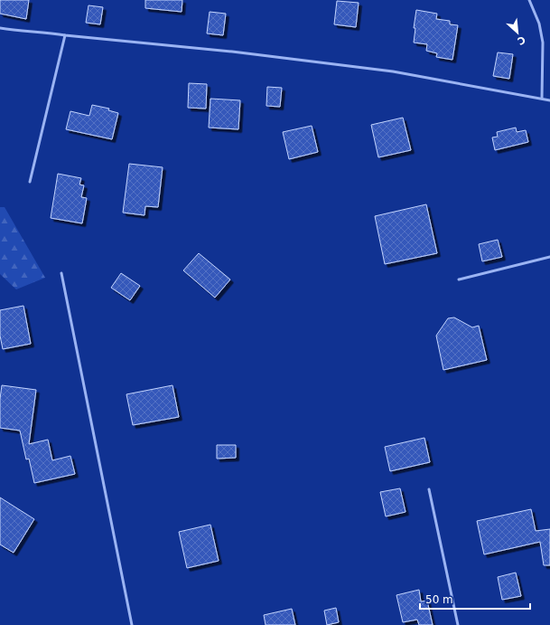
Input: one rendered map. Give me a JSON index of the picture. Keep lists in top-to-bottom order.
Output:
{
  "scale_bar": "50 m",
  "north": "bottom right"
}
